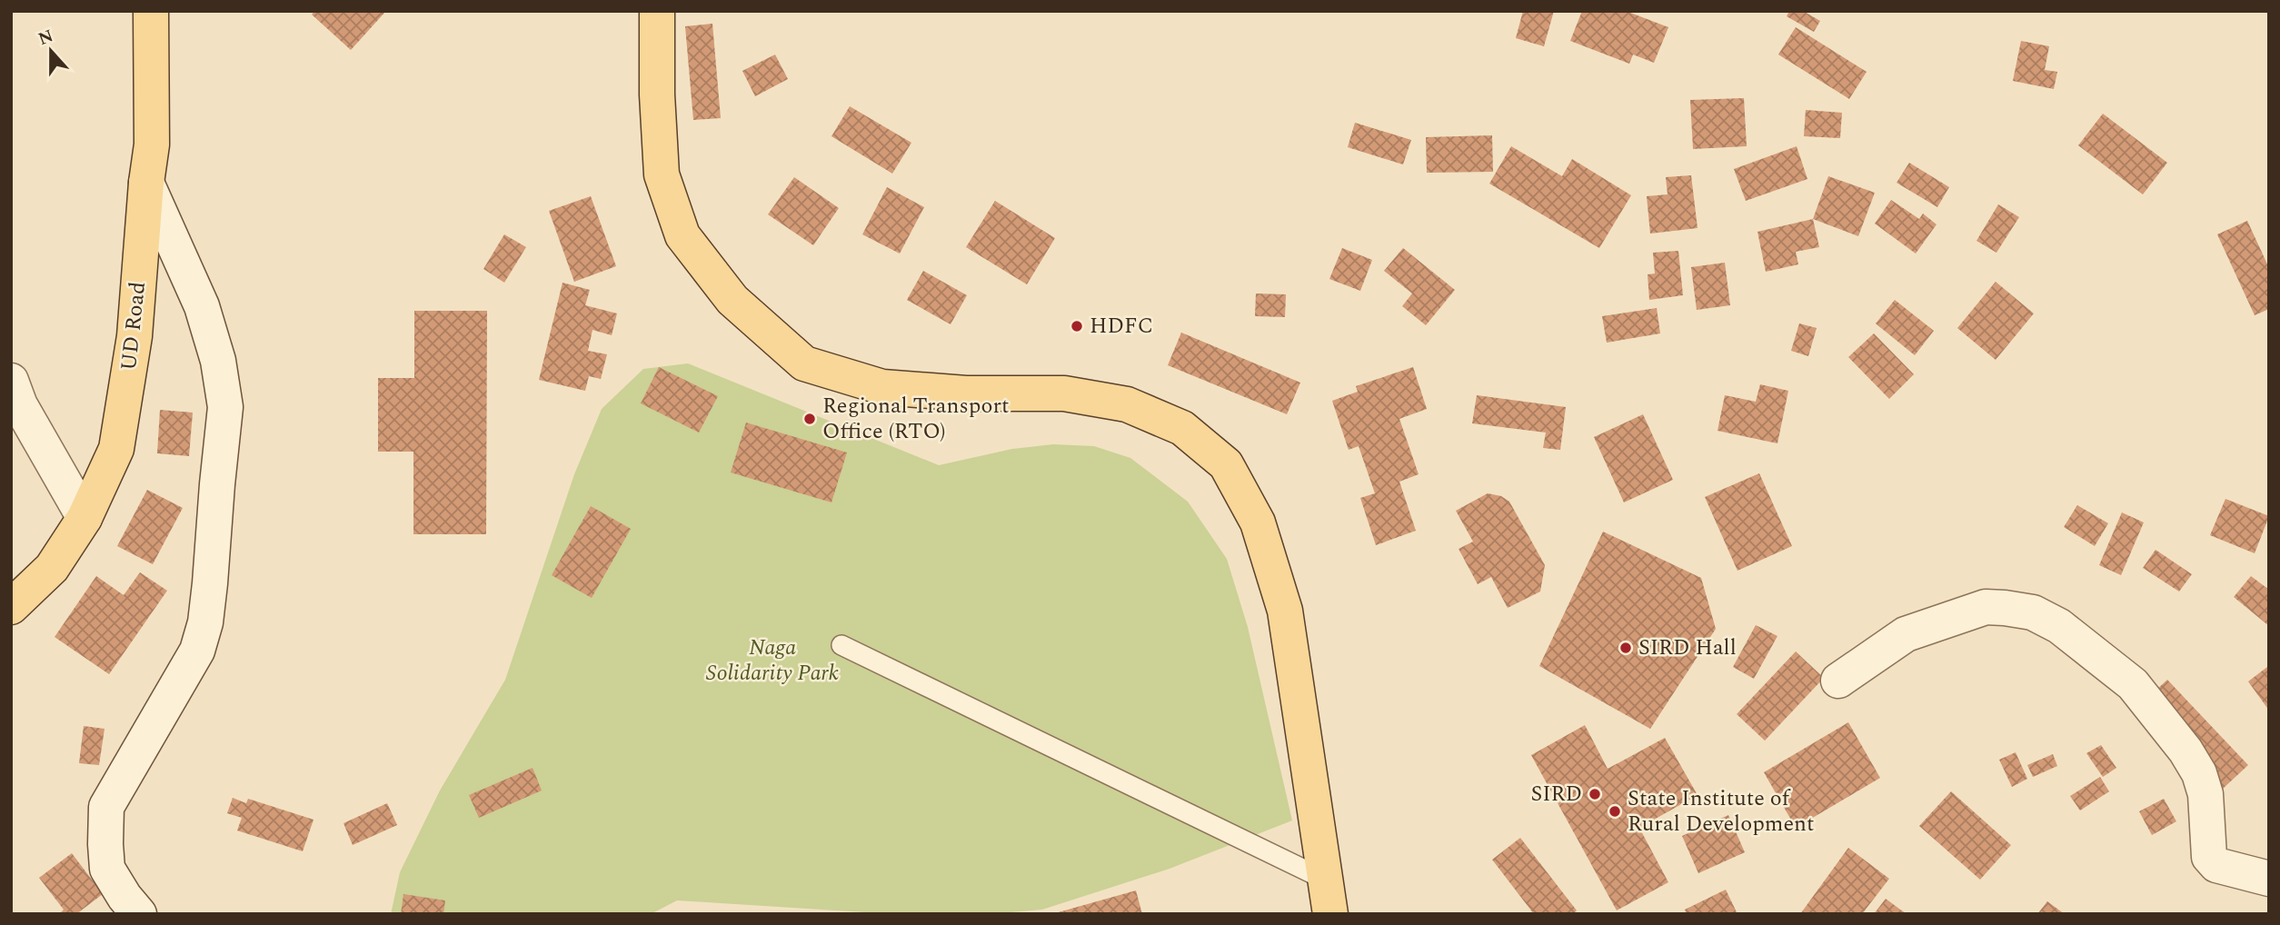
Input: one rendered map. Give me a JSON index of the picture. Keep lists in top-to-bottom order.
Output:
{
  "streets": {
    "main road": ["UD Road"]
  },
  "parks": ["Naga Solidarity Park"],
  "places": [
    "HDFC",
    "Regional Transport Office (RTO)",
    "SIRD Hall",
    "SIRD",
    "State Institute of Rural Development"
  ],
  "north": "top"
}
